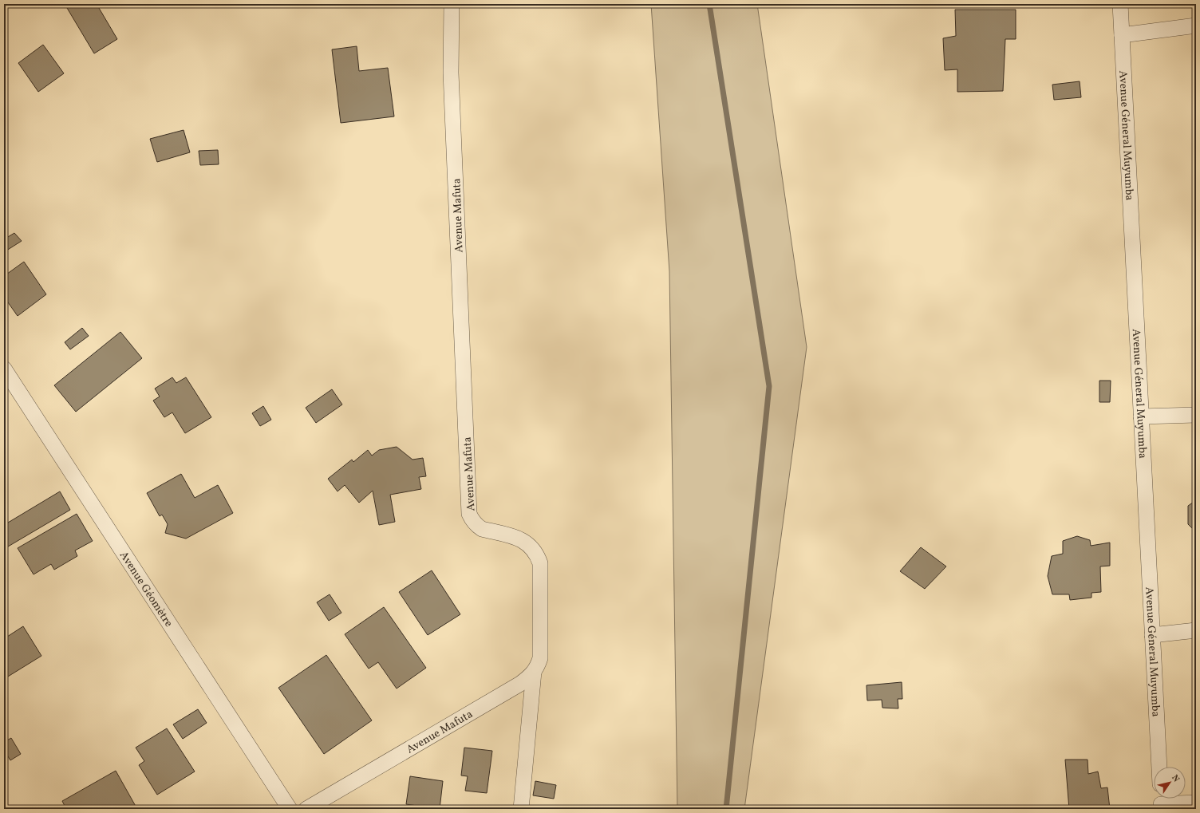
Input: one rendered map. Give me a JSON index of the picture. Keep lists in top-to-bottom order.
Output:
{
  "streets": {
    "street": ["Avenue Géneral Muyumba", "Avenue Mafuta", "Avenue Géomètre"]
  },
  "north": "top right"
}
